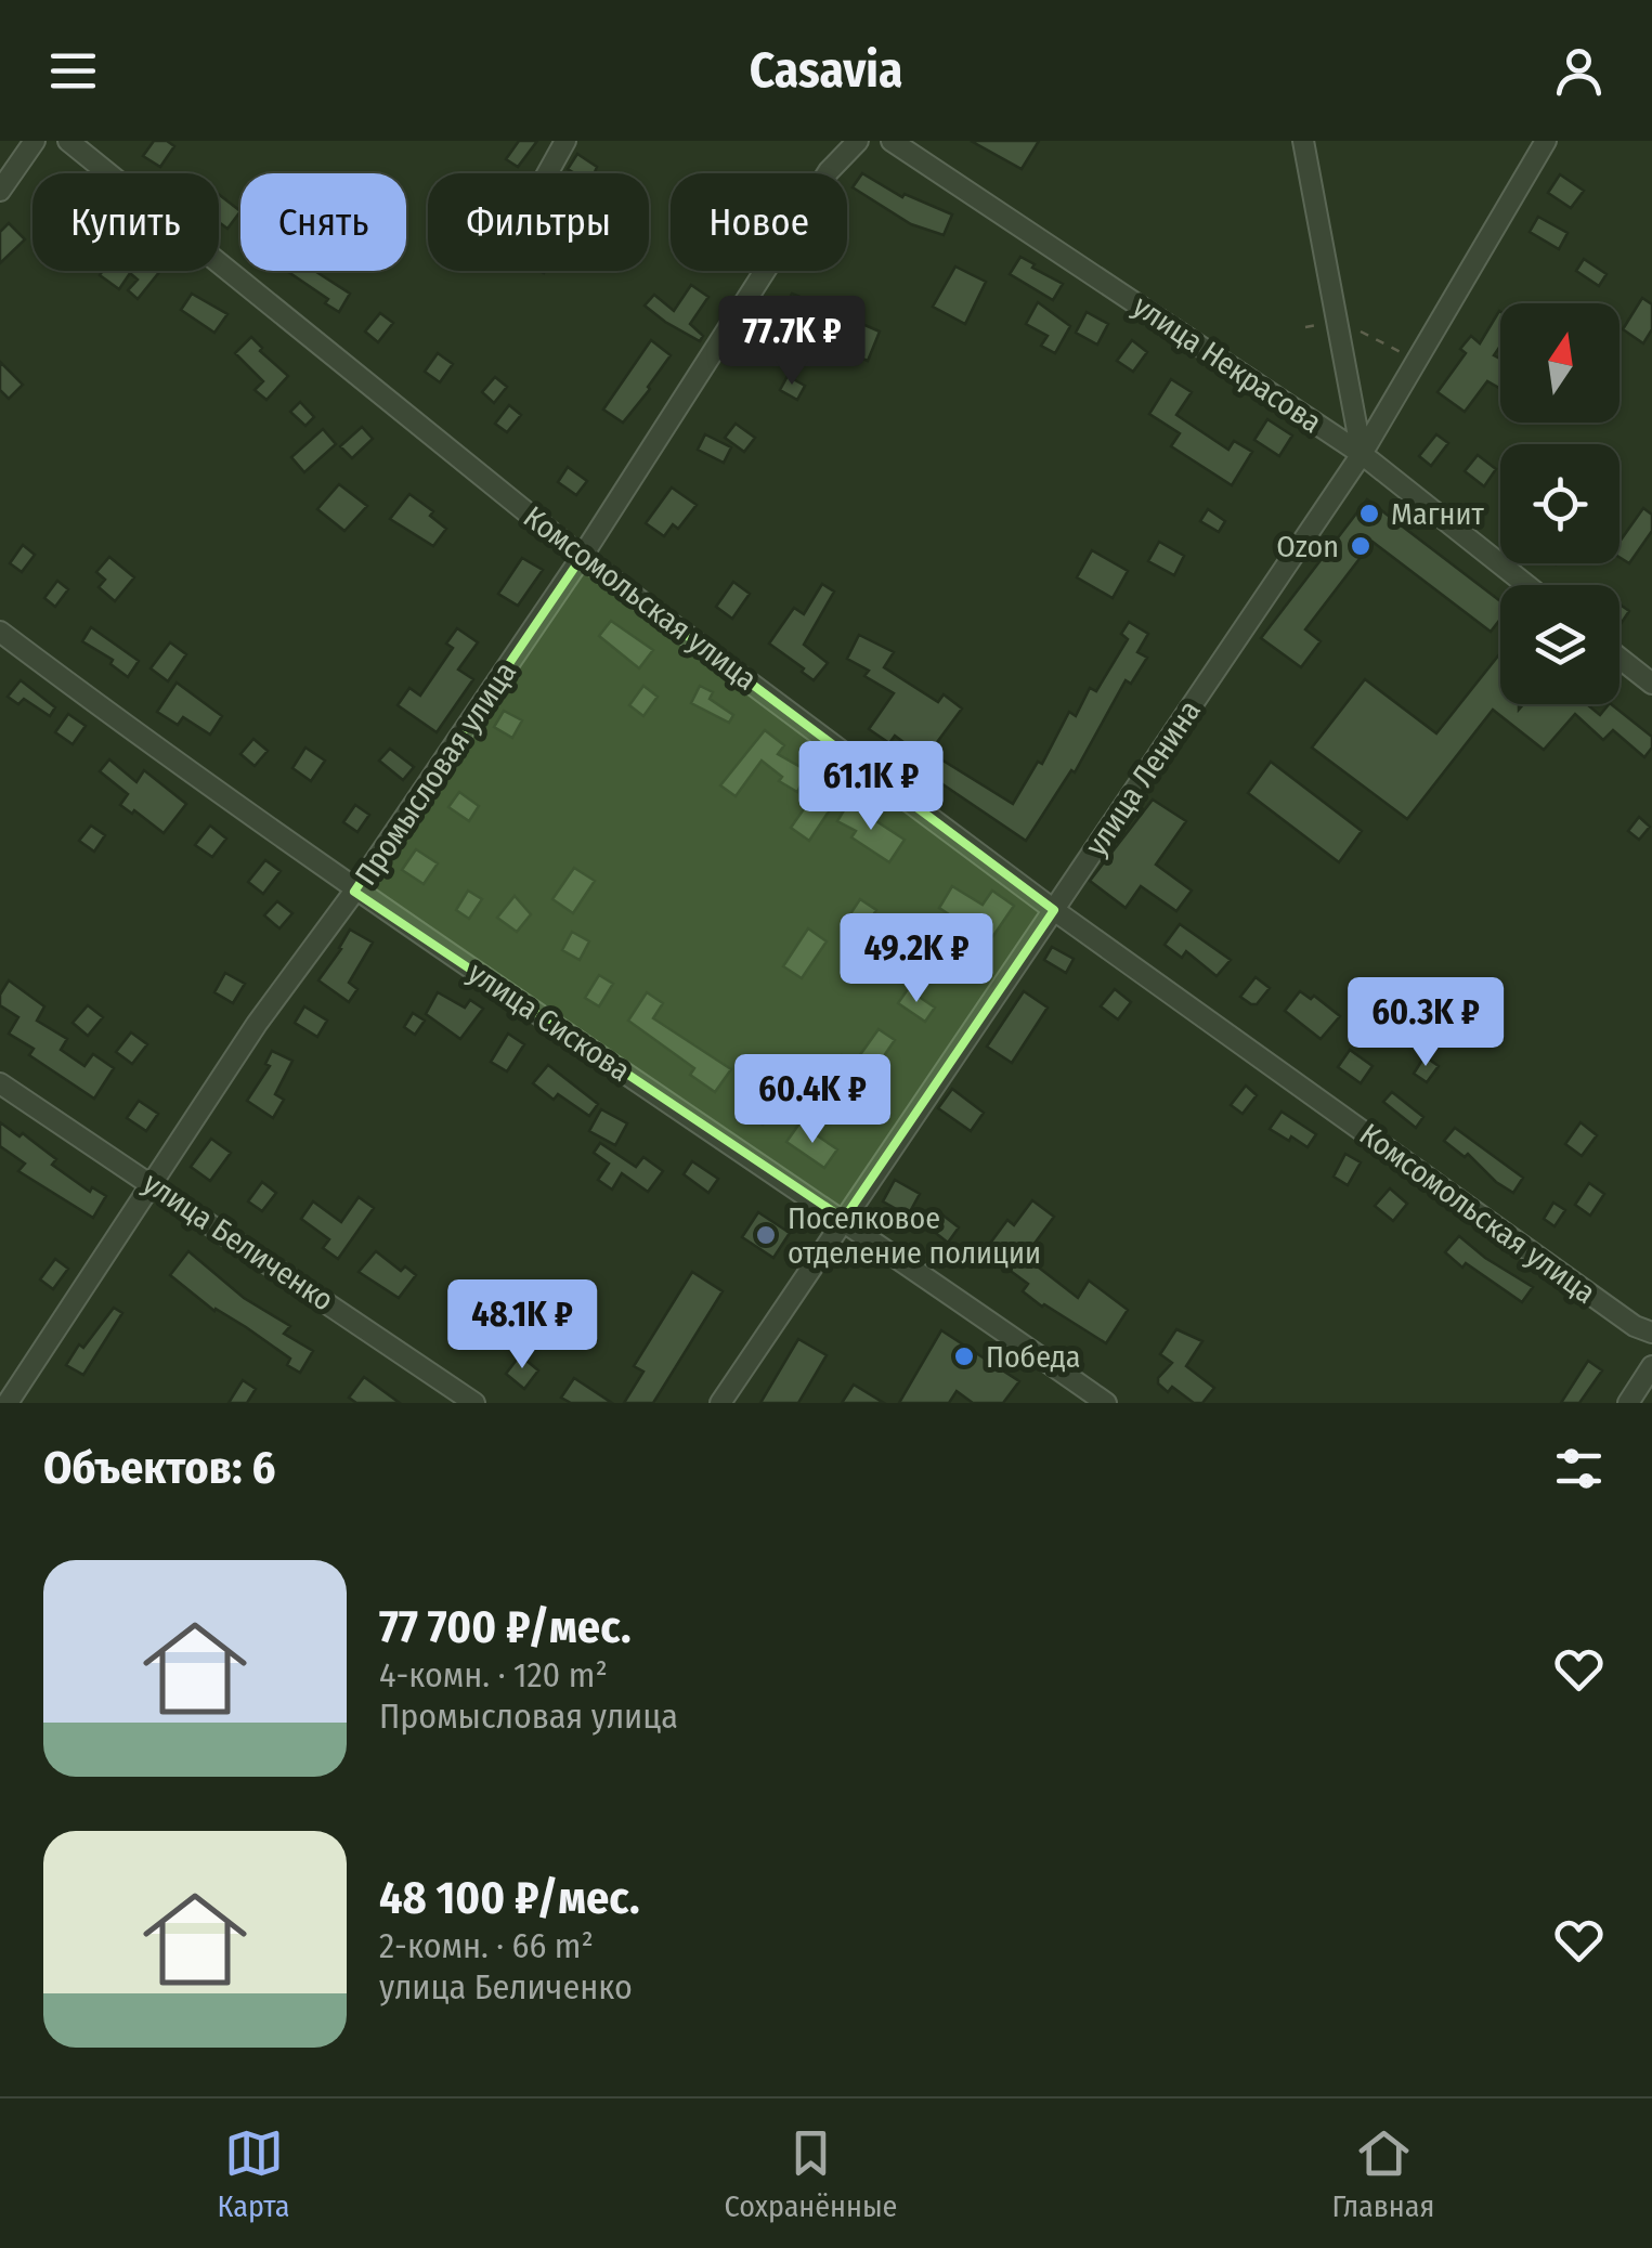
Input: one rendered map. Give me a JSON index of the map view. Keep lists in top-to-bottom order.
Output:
{
  "streets": {
    "street": [
      "улица Некрасова",
      "Комсомольская улица",
      "Промысловая улица",
      "улица Ленина",
      "улица Сискова",
      "улица Беличенко"
    ]
  },
  "crossings": [
    ["улица Некрасова", "улица Ленина"],
    ["Комсомольская улица", "Промысловая улица"],
    ["Комсомольская улица", "улица Ленина"],
    ["Промысловая улица", "улица Сискова"],
    ["Промысловая улица", "улица Беличенко"],
    ["улица Ленина", "улица Сискова"]
  ],
  "places": [
    "Магнит",
    "Ozon",
    "Поселковое отделение полиции",
    "Победа"
  ],
  "north": "top",
  "page": {
    "header": "Casavia",
    "chip": [
      "Купить",
      "Снять",
      "Фильтры",
      "Новое"
    ],
    "price": [
      "77.7K ₽",
      "61.1K ₽",
      "49.2K ₽",
      "60.3K ₽",
      "60.4K ₽",
      "48.1K ₽"
    ],
    "heading": "Объектов: 6",
    "list": [
      {
        "name": "77 700 ₽/мес.",
        "note": "4-комн. · 120 m² · Промысловая улица"
      },
      {
        "name": "48 100 ₽/мес.",
        "note": "2-комн. · 66 m² · улица Беличенко"
      }
    ],
    "tabs": ["Карта", "Сохранённые", "Главная"]
  }
}
